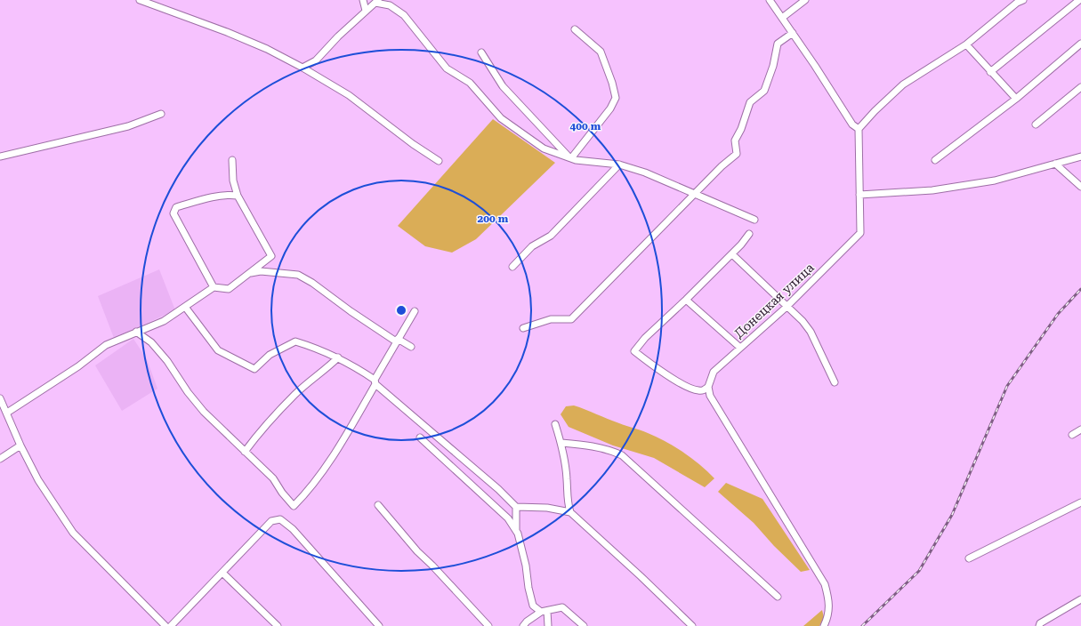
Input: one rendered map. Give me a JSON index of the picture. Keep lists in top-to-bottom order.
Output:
{
  "streets": {
    "street": ["Донецкая улица"]
  },
  "rings": ["400 m", "200 m"]
}
